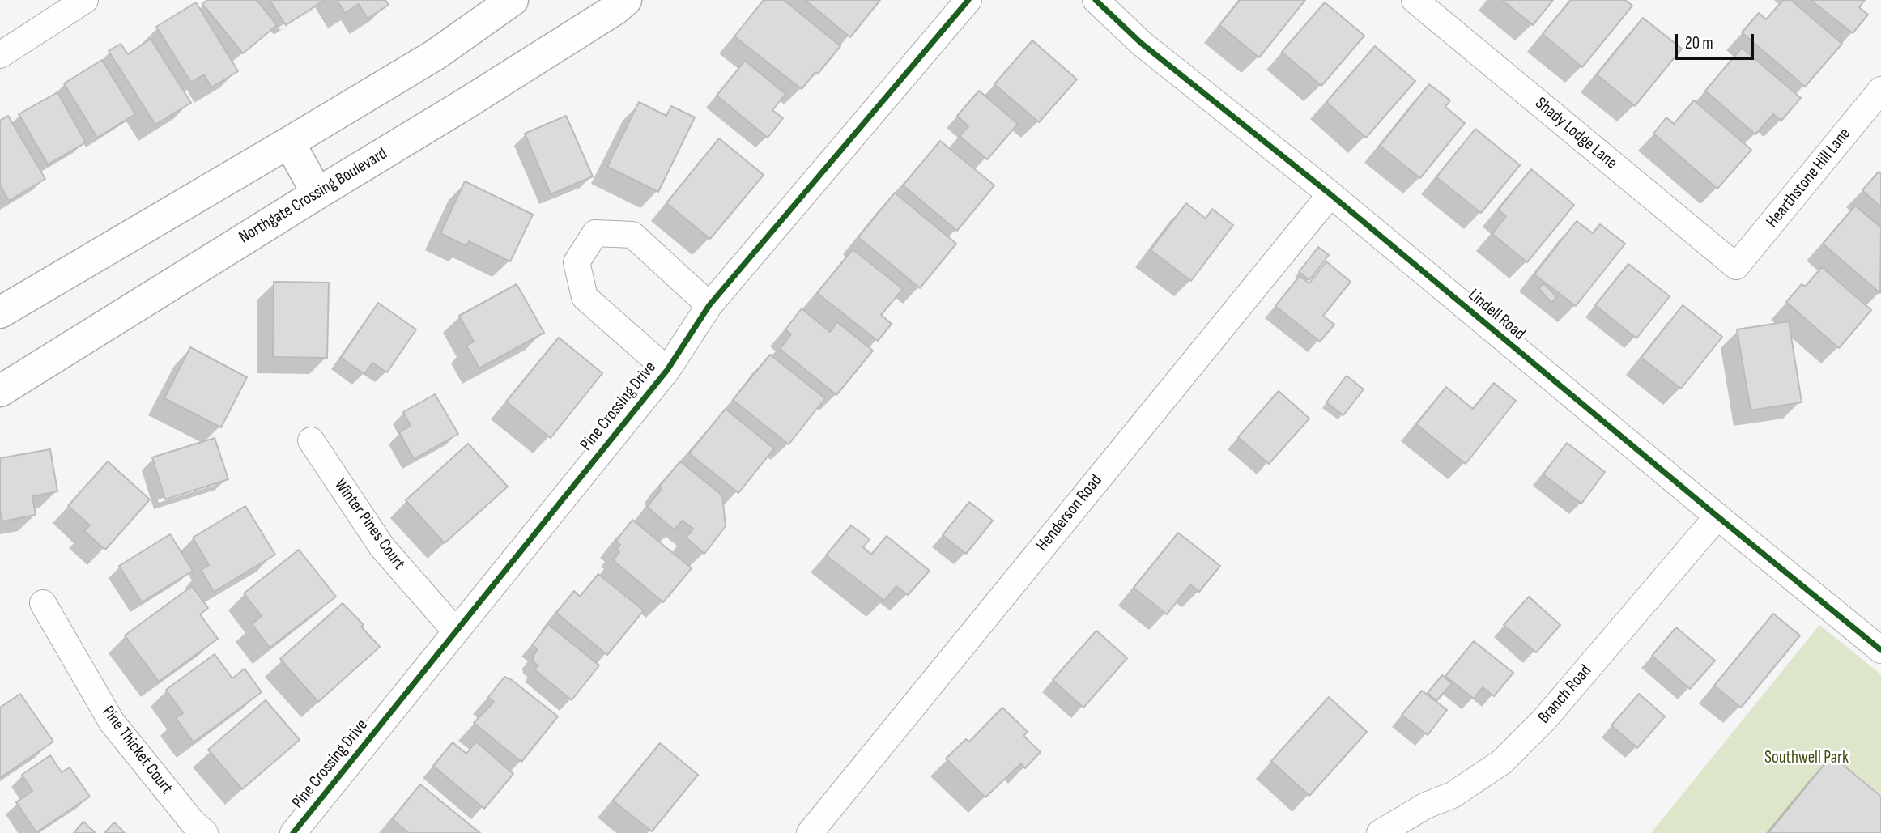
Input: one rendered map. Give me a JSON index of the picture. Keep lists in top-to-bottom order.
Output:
{
  "streets": {
    "main road": ["Northgate Crossing Boulevard"],
    "street": [
      "Shady Lodge Lane",
      "Hearthstone Hill Lane",
      "Lindell Road",
      "Pine Crossing Drive",
      "Henderson Road",
      "Winter Pines Court",
      "Branch Road",
      "Pine Thicket Court"
    ]
  },
  "crossings": [
    ["Shady Lodge Lane", "Hearthstone Hill Lane"],
    ["Lindell Road", "Henderson Road"],
    ["Lindell Road", "Branch Road"],
    ["Pine Crossing Drive", "Winter Pines Court"]
  ],
  "parks": ["Southwell Park"],
  "scale_bar": "20 m"
}
